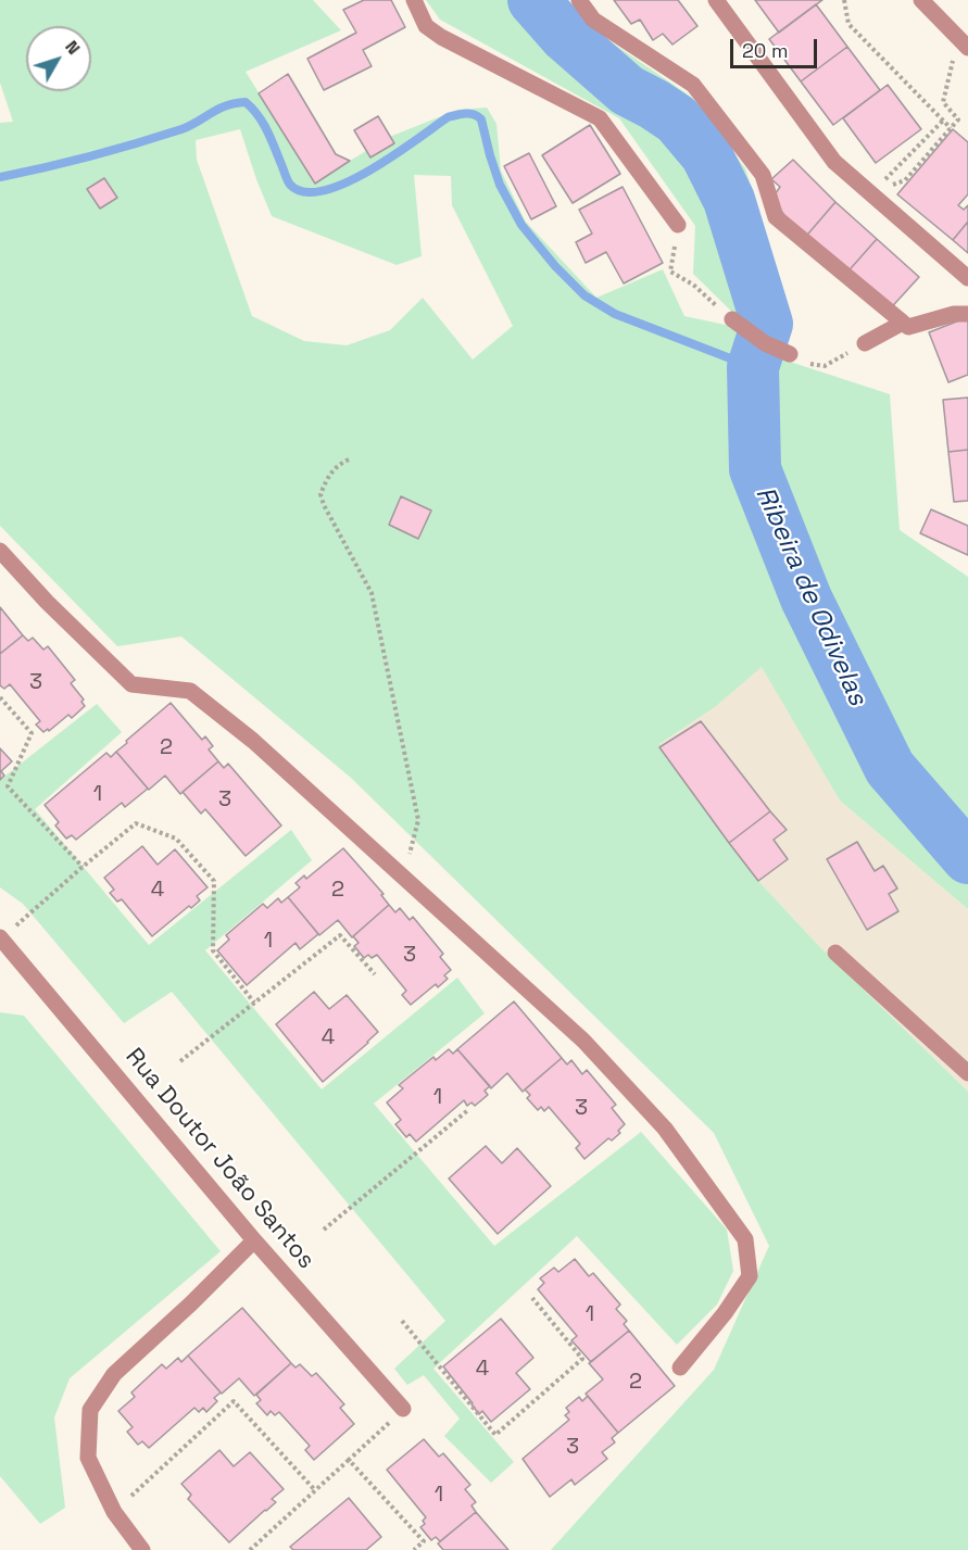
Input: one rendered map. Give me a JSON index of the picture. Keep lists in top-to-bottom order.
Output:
{
  "streets": {
    "street": ["Rua Doutor João Santos"]
  },
  "water": ["Ribeira de Odivelas"],
  "house_numbers": [
    "3",
    "2",
    "1",
    "3",
    "4",
    "2",
    "1",
    "3",
    "4",
    "1",
    "3",
    "1",
    "4",
    "2",
    "3",
    "1"
  ],
  "scale_bar": "20 m",
  "north": "top right"
}
